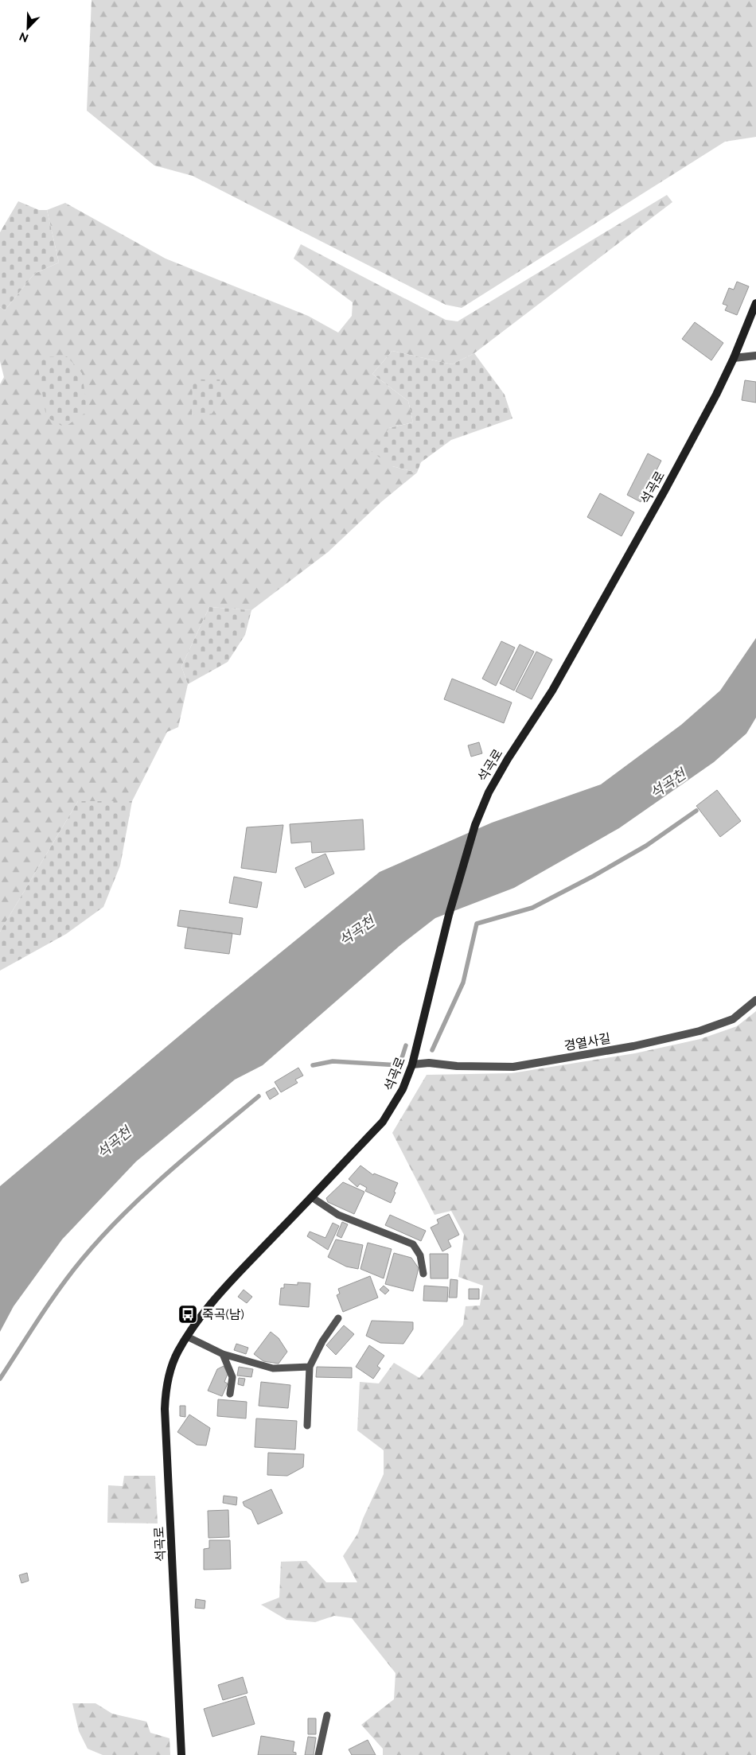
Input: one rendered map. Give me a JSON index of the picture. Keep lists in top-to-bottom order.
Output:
{
  "streets": {
    "street": ["석곡로", "경열사길"]
  },
  "crossings": [
    ["석곡로", "경열사길"]
  ],
  "water": ["석곡천"],
  "places": {
    "bus stop": ["죽곡(남)"]
  },
  "north": "bottom left"
}
